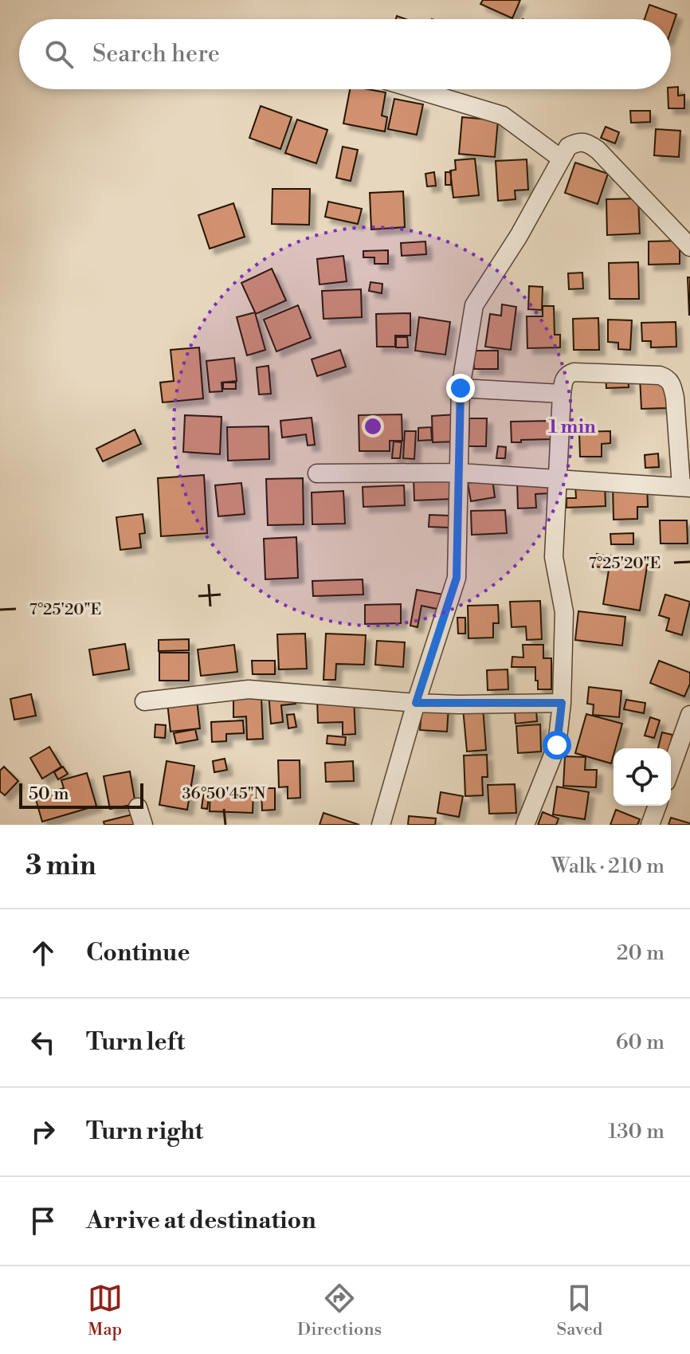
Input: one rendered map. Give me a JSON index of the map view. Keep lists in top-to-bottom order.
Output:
{
  "scale_bar": "50 m",
  "page": {
    "search": "Search here",
    "scale": "50 m",
    "heading": ["3 min", "Walk · 210 m"],
    "list": [
      ["Continue", "20 m"],
      ["Turn left", "60 m"],
      ["Turn right", "130 m"],
      "Arrive at destination"
    ],
    "nav": ["Map", "Directions", "Saved"]
  },
  "coordinates": ["7°25'20\"E", "36°50'45\"N"],
  "rings": ["1 min"]
}
